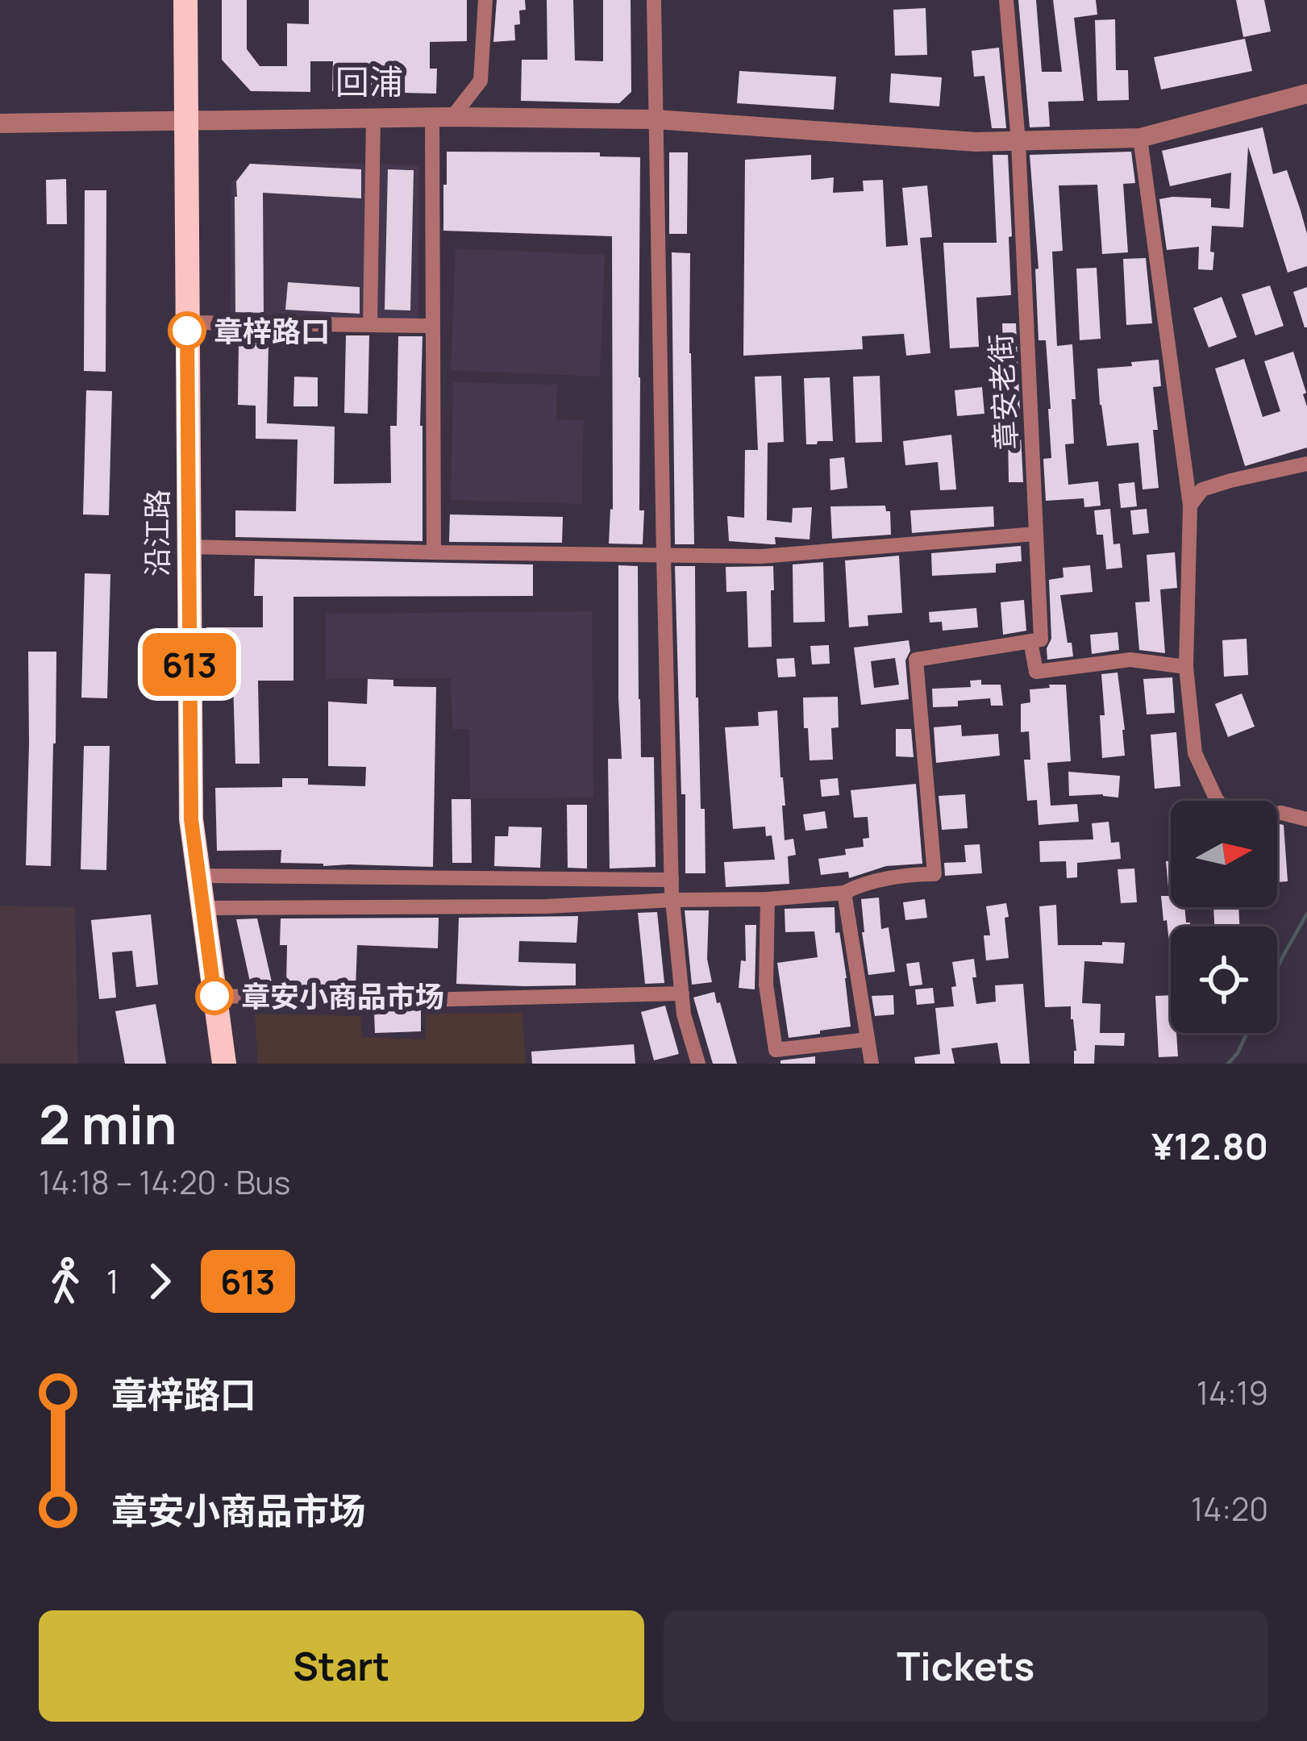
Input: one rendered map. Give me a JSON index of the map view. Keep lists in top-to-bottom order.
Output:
{
  "streets": {
    "main road": ["沿江路"],
    "street": ["章安老街"]
  },
  "districts": ["回浦"],
  "places": ["章梓路口", "章安小商品市场"],
  "lines": ["bus line 613"],
  "north": "right",
  "page": {
    "on_map": "613",
    "heading": ["2 min", "14:18 – 14:20 · Bus", "¥12.80"],
    "legs": ["1", "613"],
    "list": [
      {
        "name": "章梓路口",
        "value": "14:19"
      },
      {
        "name": "章安小商品市场",
        "value": "14:20"
      }
    ],
    "buttons": ["Start", "Tickets"]
  }
}
